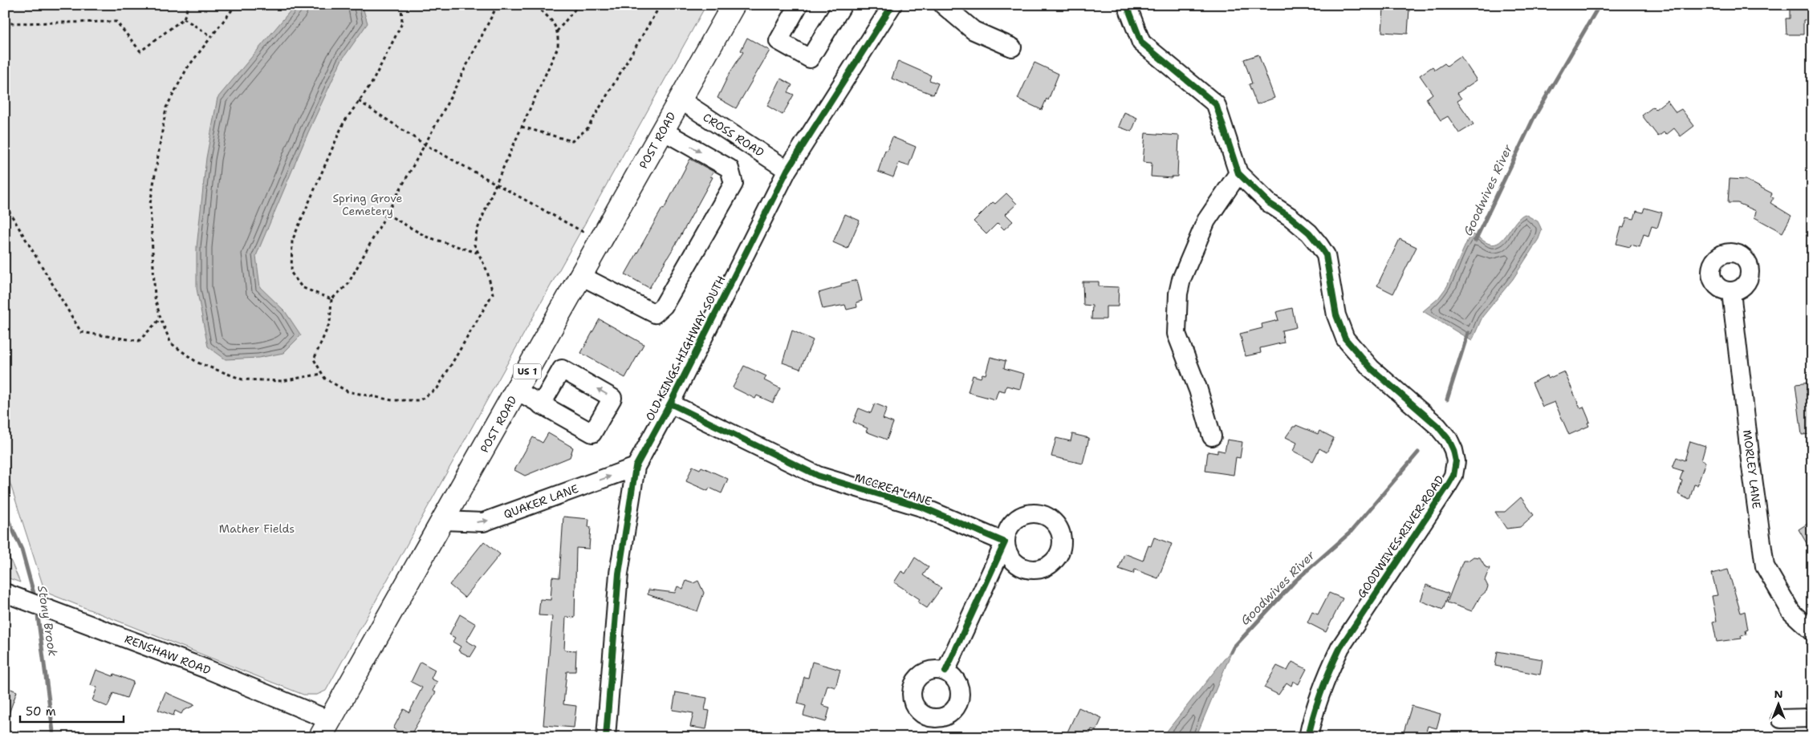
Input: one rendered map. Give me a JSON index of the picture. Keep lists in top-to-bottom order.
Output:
{
  "streets": {
    "main road": ["POST ROAD", "US 1"],
    "street": [
      "CROSS ROAD",
      "OLD KINGS HIGHWAY SOUTH",
      "MORLEY LANE",
      "MCCREA LANE",
      "QUAKER LANE",
      "GOODWIVES RIVER ROAD",
      "RENSHAW ROAD"
    ]
  },
  "crossings": [
    ["CROSS ROAD", "POST ROAD"],
    ["CROSS ROAD", "OLD KINGS HIGHWAY SOUTH"],
    ["POST ROAD", "QUAKER LANE"],
    ["POST ROAD", "RENSHAW ROAD"],
    ["OLD KINGS HIGHWAY SOUTH", "MCCREA LANE"],
    ["OLD KINGS HIGHWAY SOUTH", "QUAKER LANE"]
  ],
  "one_way": ["QUAKER LANE"],
  "water": ["Goodwives River", "Stony Brook"],
  "parks": ["Spring Grove Cemetery", "Mather Fields"],
  "scale_bar": "50 m",
  "north": "top"
}
